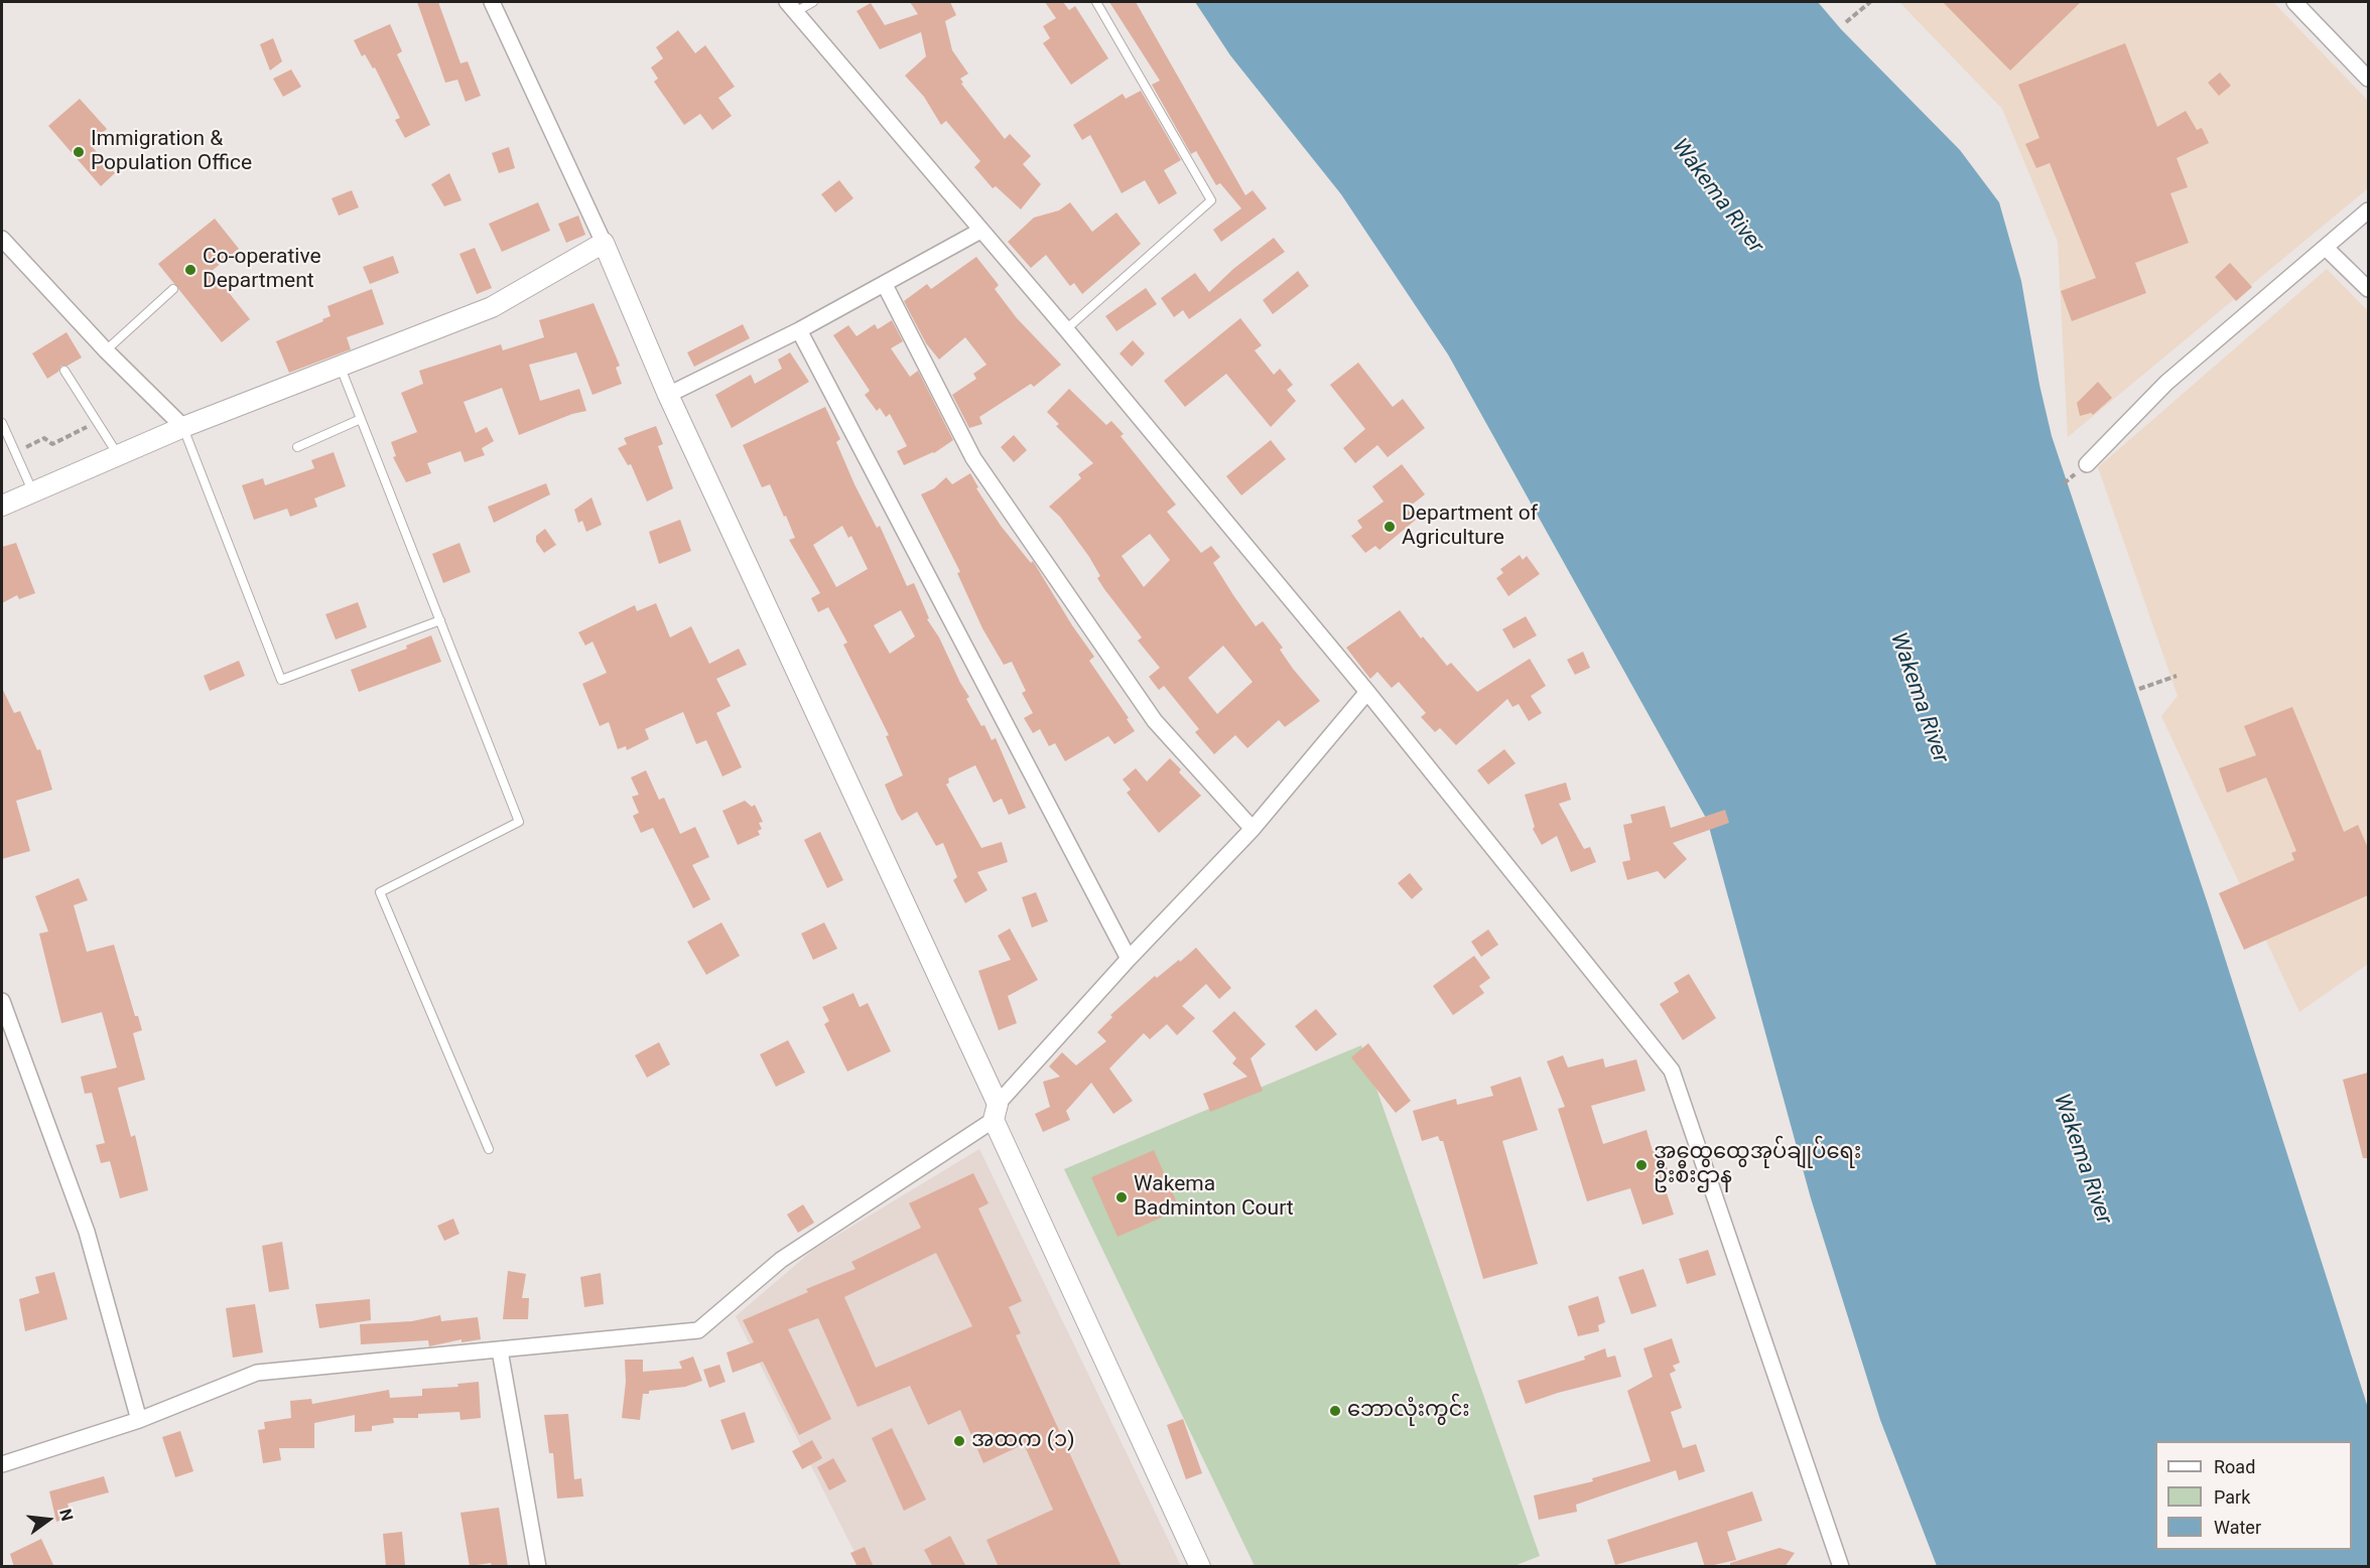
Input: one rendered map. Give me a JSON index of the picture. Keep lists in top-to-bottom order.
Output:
{
  "water": ["Wakema River"],
  "places": [
    "Immigration & Population Office",
    "Co-operative Department",
    "Department of Agriculture",
    "အထွေထွေအုပ်ချုပ်ရေး ဦးစီးဌာန",
    "Wakema Badminton Court",
    "ဘောလုံးကွင်း",
    "အထက (၁)"
  ],
  "legend": ["Road", "Park", "Water"],
  "north": "right"
}
